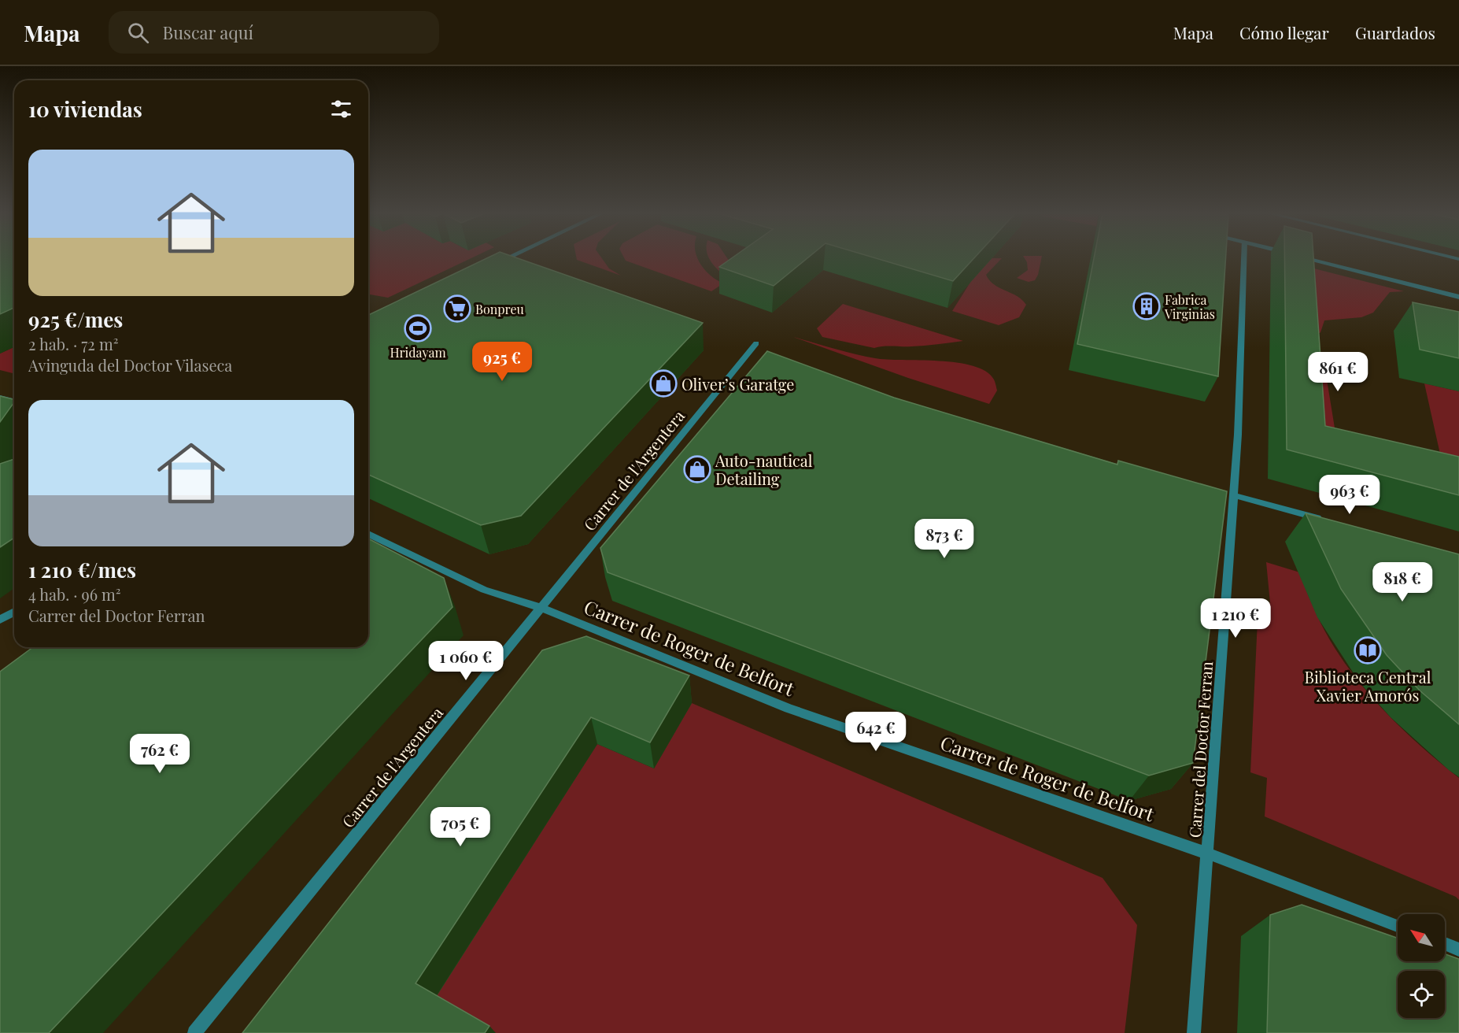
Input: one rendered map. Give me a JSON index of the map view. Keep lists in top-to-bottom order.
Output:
{
  "streets": {
    "street": ["Carrer de l'Argentera", "Carrer de Roger de Belfort", "Carrer del Doctor Ferran"]
  },
  "crossings": [
    ["Carrer de l'Argentera", "Carrer de Roger de Belfort"],
    ["Carrer de Roger de Belfort", "Carrer del Doctor Ferran"]
  ],
  "places": {
    "building": ["Fabrica Virginias"],
    "supermarket": ["Bonpreu"],
    "sports": ["Hridayam"],
    "shop": ["Oliver’s Garatge", "Auto-nautical Detailing"],
    "library": ["Biblioteca Central Xavier Amorós"]
  },
  "north": "top left",
  "page": {
    "header": "Mapa",
    "search": "Buscar aquí",
    "nav": ["Mapa", "Cómo llegar", "Guardados"],
    "heading": "10 viviendas",
    "list": [
      {
        "name": "925 €/mes",
        "note": "2 hab. · 72 m² · Avinguda del Doctor Vilaseca"
      },
      {
        "name": "1 210 €/mes",
        "note": "4 hab. · 96 m² · Carrer del Doctor Ferran"
      }
    ],
    "price": [
      "925 €",
      "861 €",
      "963 €",
      "873 €",
      "818 €",
      "1 210 €",
      "1 060 €",
      "642 €",
      "762 €",
      "705 €"
    ]
  }
}
